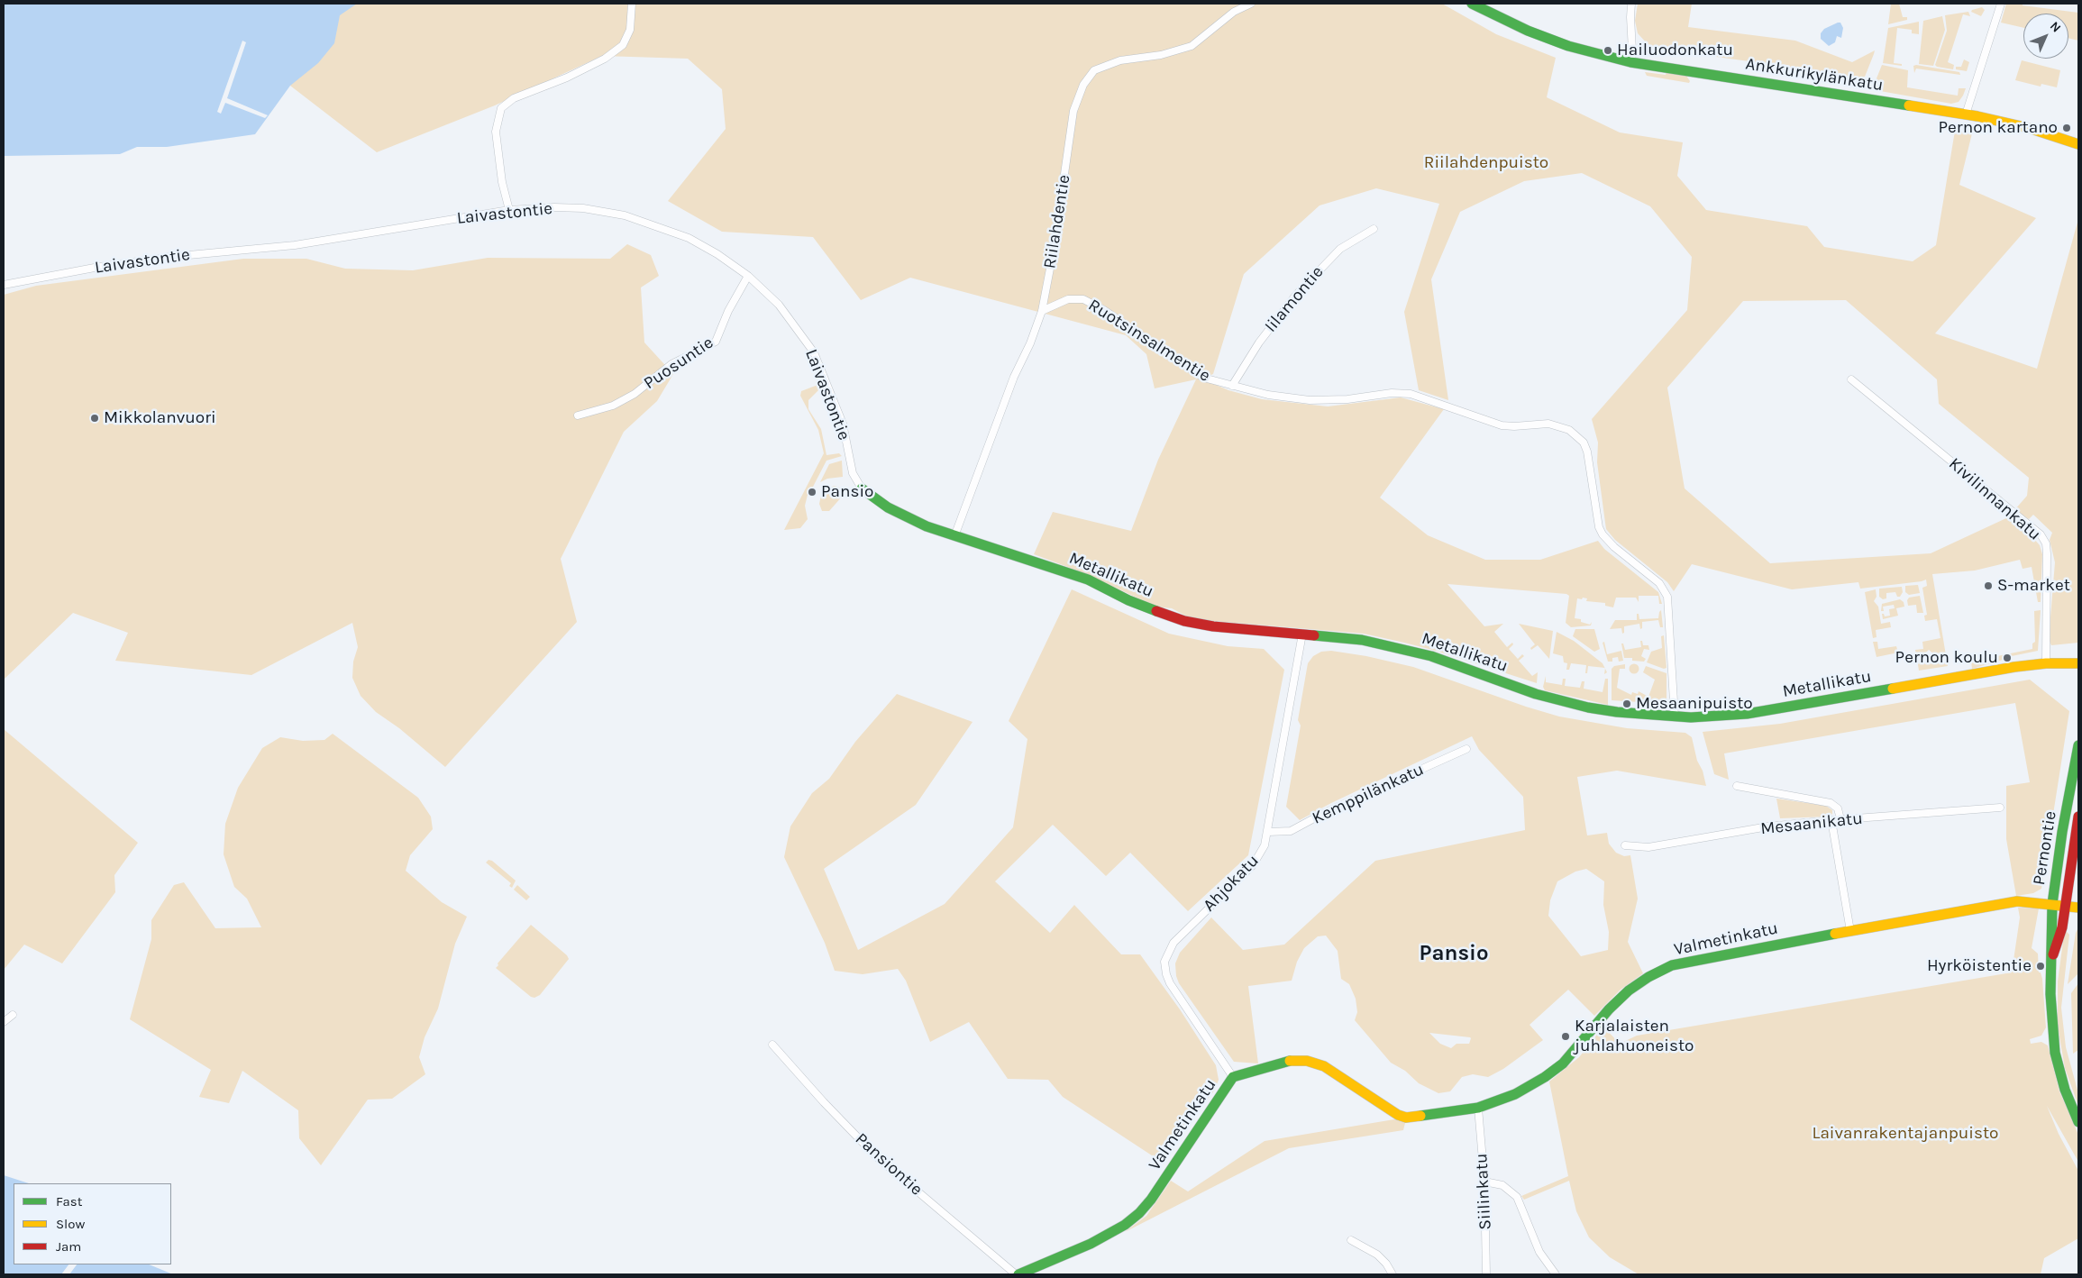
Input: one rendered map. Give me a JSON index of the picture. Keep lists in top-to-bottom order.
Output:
{
  "streets": {
    "street": [
      "Ankkurikylänkatu",
      "Laivastontie",
      "Riilahdentie",
      "Iilamontie",
      "Ruotsinsalmentie",
      "Puosuntie",
      "Kivilinnankatu",
      "Metallikatu",
      "Kemppilänkatu",
      "Mesaanikatu",
      "Pernontie",
      "Ahjokatu",
      "Valmetinkatu",
      "Pansiontie",
      "Siilinkatu"
    ]
  },
  "crossings": [
    ["Laivastontie", "Puosuntie"],
    ["Laivastontie", "Metallikatu"],
    ["Riilahdentie", "Ruotsinsalmentie"],
    ["Riilahdentie", "Metallikatu"],
    ["Iilamontie", "Ruotsinsalmentie"],
    ["Ruotsinsalmentie", "Metallikatu"],
    ["Kivilinnankatu", "Metallikatu"],
    ["Metallikatu", "Ahjokatu"],
    ["Kemppilänkatu", "Ahjokatu"],
    ["Pernontie", "Valmetinkatu"],
    ["Ahjokatu", "Valmetinkatu"],
    ["Valmetinkatu", "Pansiontie"],
    ["Valmetinkatu", "Siilinkatu"]
  ],
  "districts": ["Pansio"],
  "parks": ["Riilahdenpuisto", "Laivanrakentajanpuisto"],
  "places": [
    "Hailuodonkatu",
    "Pernon kartano",
    "Mikkolanvuori",
    "Pansio",
    "S-market",
    "Pernon koulu",
    "Mesaanipuisto",
    "Hyrköistentie",
    "Karjalaisten juhlahuoneisto"
  ],
  "legend": ["Fast", "Slow", "Jam"],
  "north": "top right"
}
